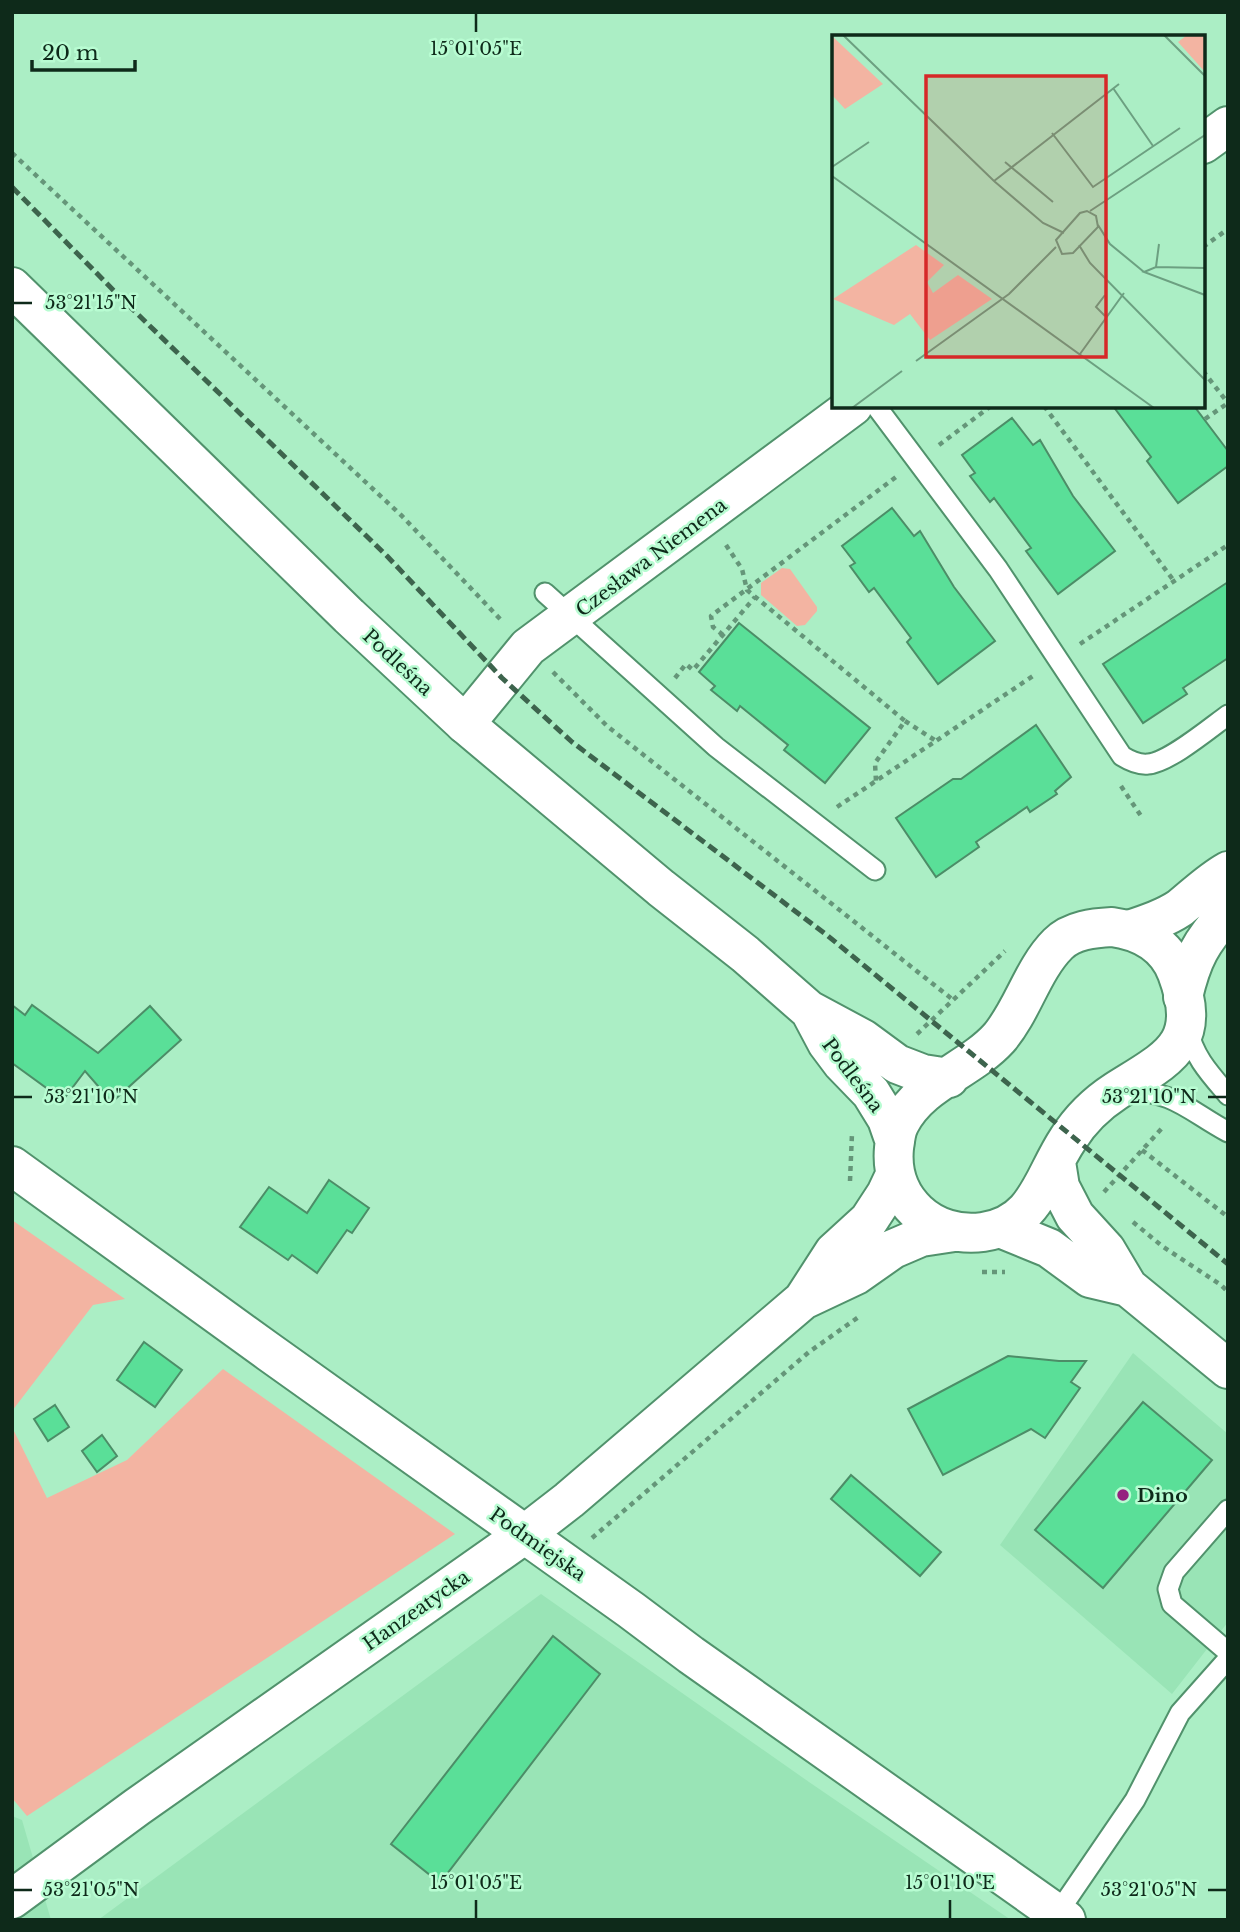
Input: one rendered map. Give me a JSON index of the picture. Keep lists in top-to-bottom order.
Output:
{
  "streets": {
    "street": [
      "Czesława Niemena",
      "Podleśna",
      "Podmiejska",
      "Hanzeatycka"
    ]
  },
  "crossings": [
    ["Czesława Niemena", "Podleśna"],
    ["Podleśna", "Hanzeatycka"],
    ["Podmiejska", "Hanzeatycka"]
  ],
  "places": ["Dino"],
  "scale_bar": "20 m",
  "coordinates": [
    "15°01'05\"E",
    "53°21'15\"N",
    "53°21'10\"N",
    "15°01'10\"E",
    "53°21'05\"N"
  ]
}
